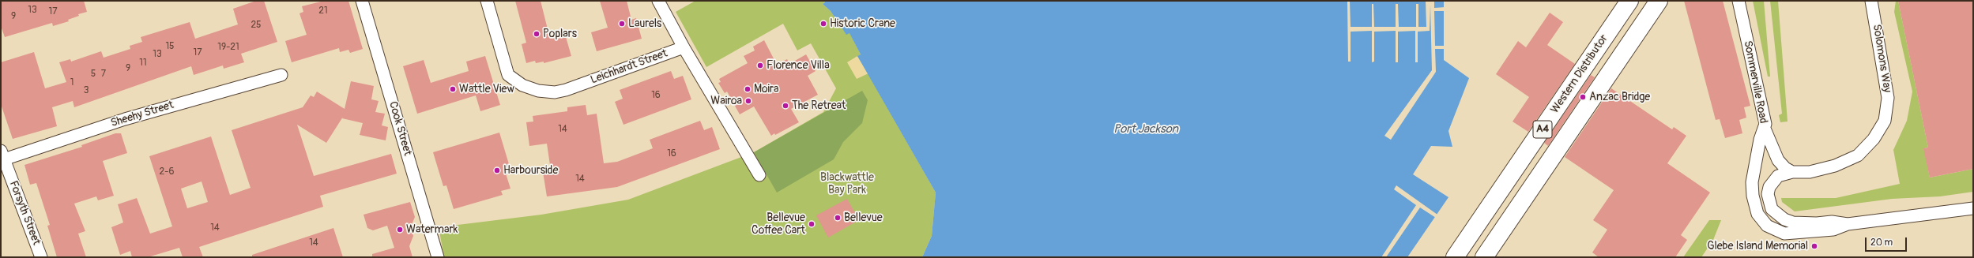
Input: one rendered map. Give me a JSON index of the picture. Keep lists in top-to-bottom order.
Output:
{
  "streets": {
    "highway": ["Western Distributor", "A4"],
    "street": [
      "Solomons Way",
      "Leichhardt Street",
      "Sommerville Road",
      "Sheehy Street",
      "Cook Street",
      "Forsyth Street"
    ]
  },
  "crossings": [
    ["Solomons Way", "Sommerville Road"],
    ["Sheehy Street", "Forsyth Street"]
  ],
  "water": ["Port Jackson"],
  "parks": ["Blackwattle Bay Park"],
  "places": [
    "Laurels",
    "Historic Crane",
    "Poplars",
    "Florence Villa",
    "Wattle View",
    "Moira",
    "Anzac Bridge",
    "Wairoa",
    "The Retreat",
    "Harbourside",
    "Bellevue",
    "Bellevue Coffee Cart",
    "Watermark",
    "Glebe Island Memorial"
  ],
  "house_numbers": [
    "13",
    "21",
    "17",
    "9",
    "25",
    "15",
    "19-21",
    "17",
    "13",
    "11",
    "9",
    "5",
    "7",
    "1",
    "3",
    "16",
    "14",
    "16",
    "2-6",
    "14",
    "14",
    "14"
  ],
  "scale_bar": "20 m"
}
